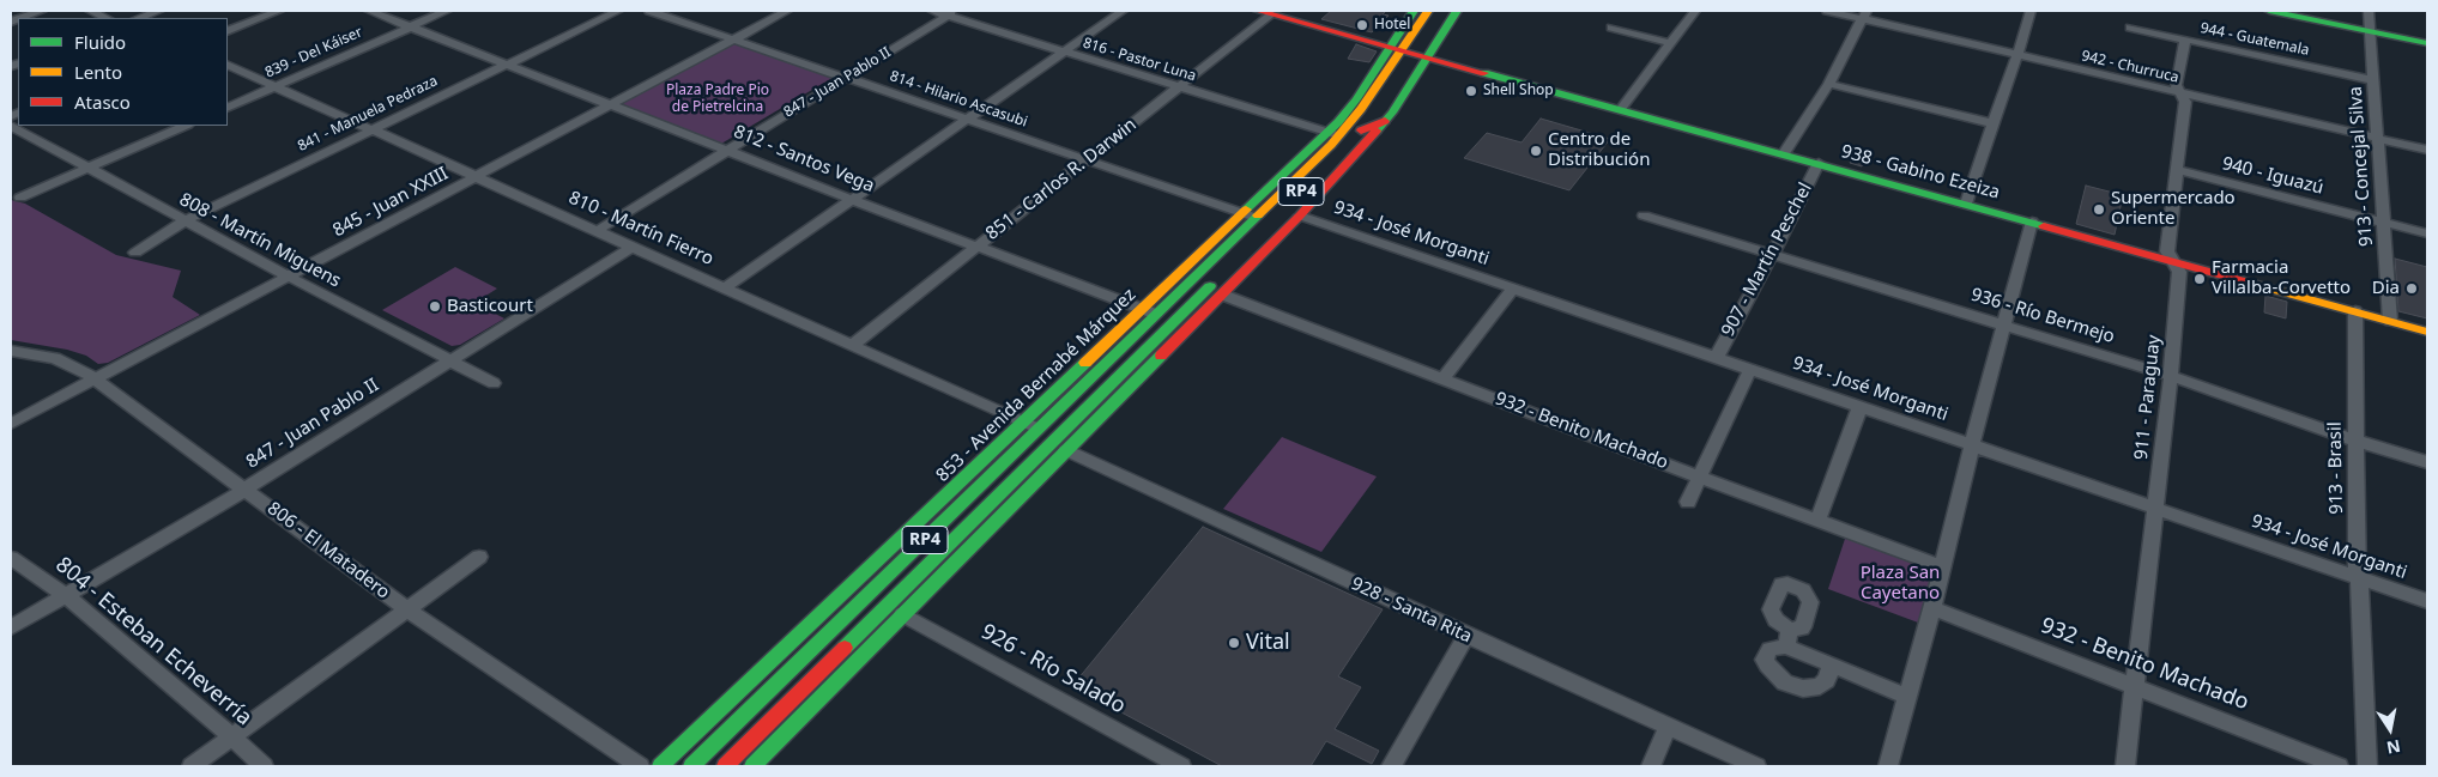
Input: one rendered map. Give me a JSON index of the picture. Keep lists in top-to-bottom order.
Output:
{
  "streets": {
    "street": [
      "944 - Guatemala",
      "839 - Del Káiser",
      "816 - Pastor Luna",
      "942 - Churruca",
      "847 - Juan Pablo II",
      "814 - Hilario Ascasubi",
      "841 - Manuela Pedraza",
      "812 - Santos Vega",
      "913 - Concejal Silva",
      "938 - Gabino Ezeiza",
      "940 - Iguazú",
      "851 - Carlos R. Darwin",
      "RP4",
      "845 - Juan XXIII",
      "810 - Martín Fierro",
      "934 - José Morganti",
      "808 - Martín Miguens",
      "907 - Martín Peschel",
      "936 - Río Bermejo",
      "853 - Avenida Bernabé Márquez",
      "911 - Paraguay",
      "932 - Benito Machado",
      "913 - Brasil",
      "806 - El Matadero",
      "928 - Santa Rita",
      "804 - Esteban Echeverría",
      "926 - Río Salado"
    ]
  },
  "crossings": [
    ["944 - Guatemala", "913 - Concejal Silva"],
    ["944 - Guatemala", "911 - Paraguay"],
    ["839 - Del Káiser", "812 - Santos Vega"],
    ["839 - Del Káiser", "810 - Martín Fierro"],
    ["816 - Pastor Luna", "847 - Juan Pablo II"],
    ["816 - Pastor Luna", "851 - Carlos R. Darwin"],
    ["816 - Pastor Luna", "853 - Avenida Bernabé Márquez"],
    ["942 - Churruca", "913 - Concejal Silva"],
    ["942 - Churruca", "911 - Paraguay"],
    ["847 - Juan Pablo II", "814 - Hilario Ascasubi"],
    ["847 - Juan Pablo II", "812 - Santos Vega"],
    ["847 - Juan Pablo II", "810 - Martín Fierro"],
    ["847 - Juan Pablo II", "808 - Martín Miguens"],
    ["847 - Juan Pablo II", "806 - El Matadero"],
    ["847 - Juan Pablo II", "804 - Esteban Echeverría"],
    ["814 - Hilario Ascasubi", "851 - Carlos R. Darwin"],
    ["814 - Hilario Ascasubi", "845 - Juan XXIII"],
    ["814 - Hilario Ascasubi", "853 - Avenida Bernabé Márquez"],
    ["841 - Manuela Pedraza", "812 - Santos Vega"],
    ["841 - Manuela Pedraza", "810 - Martín Fierro"],
    ["841 - Manuela Pedraza", "808 - Martín Miguens"],
    ["812 - Santos Vega", "851 - Carlos R. Darwin"],
    ["812 - Santos Vega", "RP4"],
    ["812 - Santos Vega", "845 - Juan XXIII"],
    ["812 - Santos Vega", "853 - Avenida Bernabé Márquez"],
    ["913 - Concejal Silva", "938 - Gabino Ezeiza"],
    ["913 - Concejal Silva", "940 - Iguazú"],
    ["938 - Gabino Ezeiza", "851 - Carlos R. Darwin"],
    ["938 - Gabino Ezeiza", "907 - Martín Peschel"],
    ["938 - Gabino Ezeiza", "853 - Avenida Bernabé Márquez"],
    ["938 - Gabino Ezeiza", "911 - Paraguay"],
    ["938 - Gabino Ezeiza", "913 - Brasil"],
    ["940 - Iguazú", "911 - Paraguay"],
    ["851 - Carlos R. Darwin", "810 - Martín Fierro"],
    ["845 - Juan XXIII", "810 - Martín Fierro"],
    ["845 - Juan XXIII", "808 - Martín Miguens"],
    ["845 - Juan XXIII", "806 - El Matadero"],
    ["810 - Martín Fierro", "853 - Avenida Bernabé Márquez"],
    ["934 - José Morganti", "907 - Martín Peschel"],
    ["934 - José Morganti", "853 - Avenida Bernabé Márquez"],
    ["934 - José Morganti", "911 - Paraguay"],
    ["934 - José Morganti", "913 - Brasil"],
    ["907 - Martín Peschel", "936 - Río Bermejo"],
    ["936 - Río Bermejo", "911 - Paraguay"],
    ["936 - Río Bermejo", "913 - Brasil"],
    ["853 - Avenida Bernabé Márquez", "932 - Benito Machado"],
    ["853 - Avenida Bernabé Márquez", "928 - Santa Rita"],
    ["853 - Avenida Bernabé Márquez", "926 - Río Salado"],
    ["911 - Paraguay", "932 - Benito Machado"]
  ],
  "parks": ["Plaza Padre Pio de Pietrelcina", "Plaza San Cayetano"],
  "places": [
    "Hotel",
    "Shell Shop",
    "Centro de Distribución",
    "Supermercado Oriente",
    "Farmacia Villalba-Corvetto",
    "Dia",
    "Basticourt",
    "Vital"
  ],
  "legend": ["Fluido", "Lento", "Atasco"],
  "north": "bottom"
}
